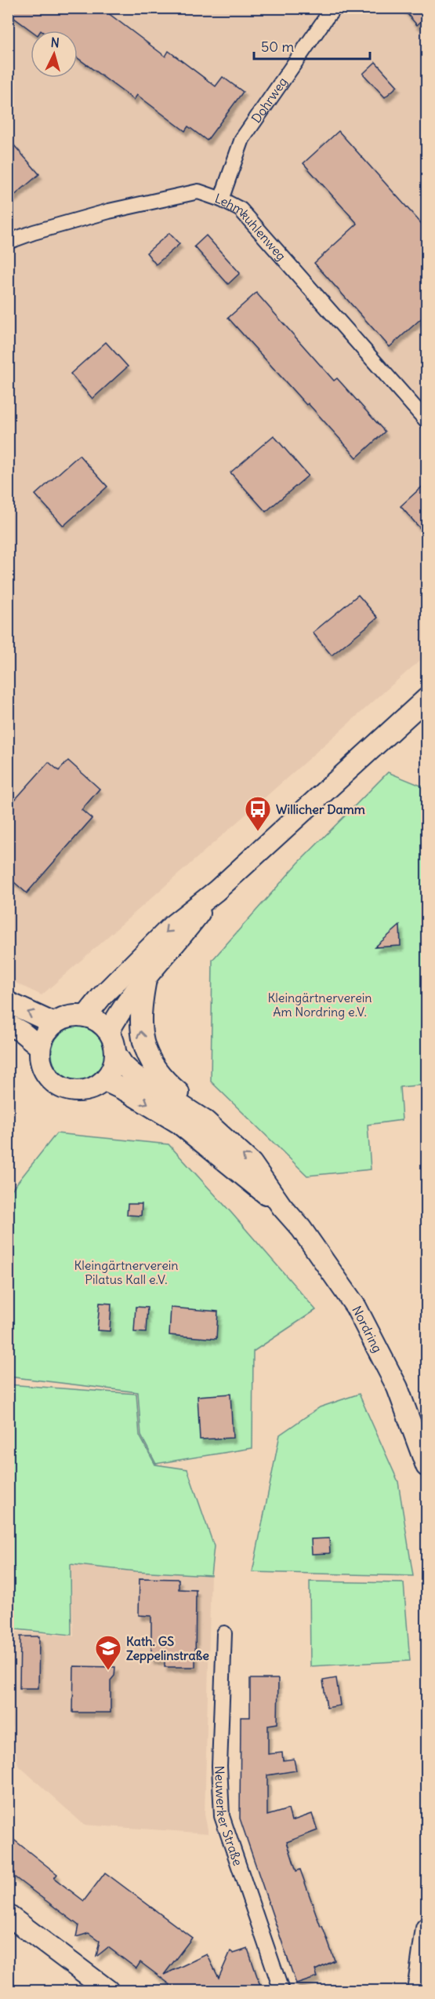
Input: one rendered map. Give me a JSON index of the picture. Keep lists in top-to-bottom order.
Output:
{
  "streets": {
    "main road": ["Nordring"],
    "street": ["Dohrweg", "Lehmkuhlenweg", "Neuwerker Straße"]
  },
  "crossings": [
    ["Dohrweg", "Lehmkuhlenweg"]
  ],
  "parks": ["Kleingärtnerverein Am Nordring e.V.", "Kleingärtnerverein Pilatus Kall e.V."],
  "places": {
    "bus stop": ["Willicher Damm"],
    "school or university": ["Kath. GS Zeppelinstraße"]
  },
  "scale_bar": "50 m",
  "north": "top"
}
